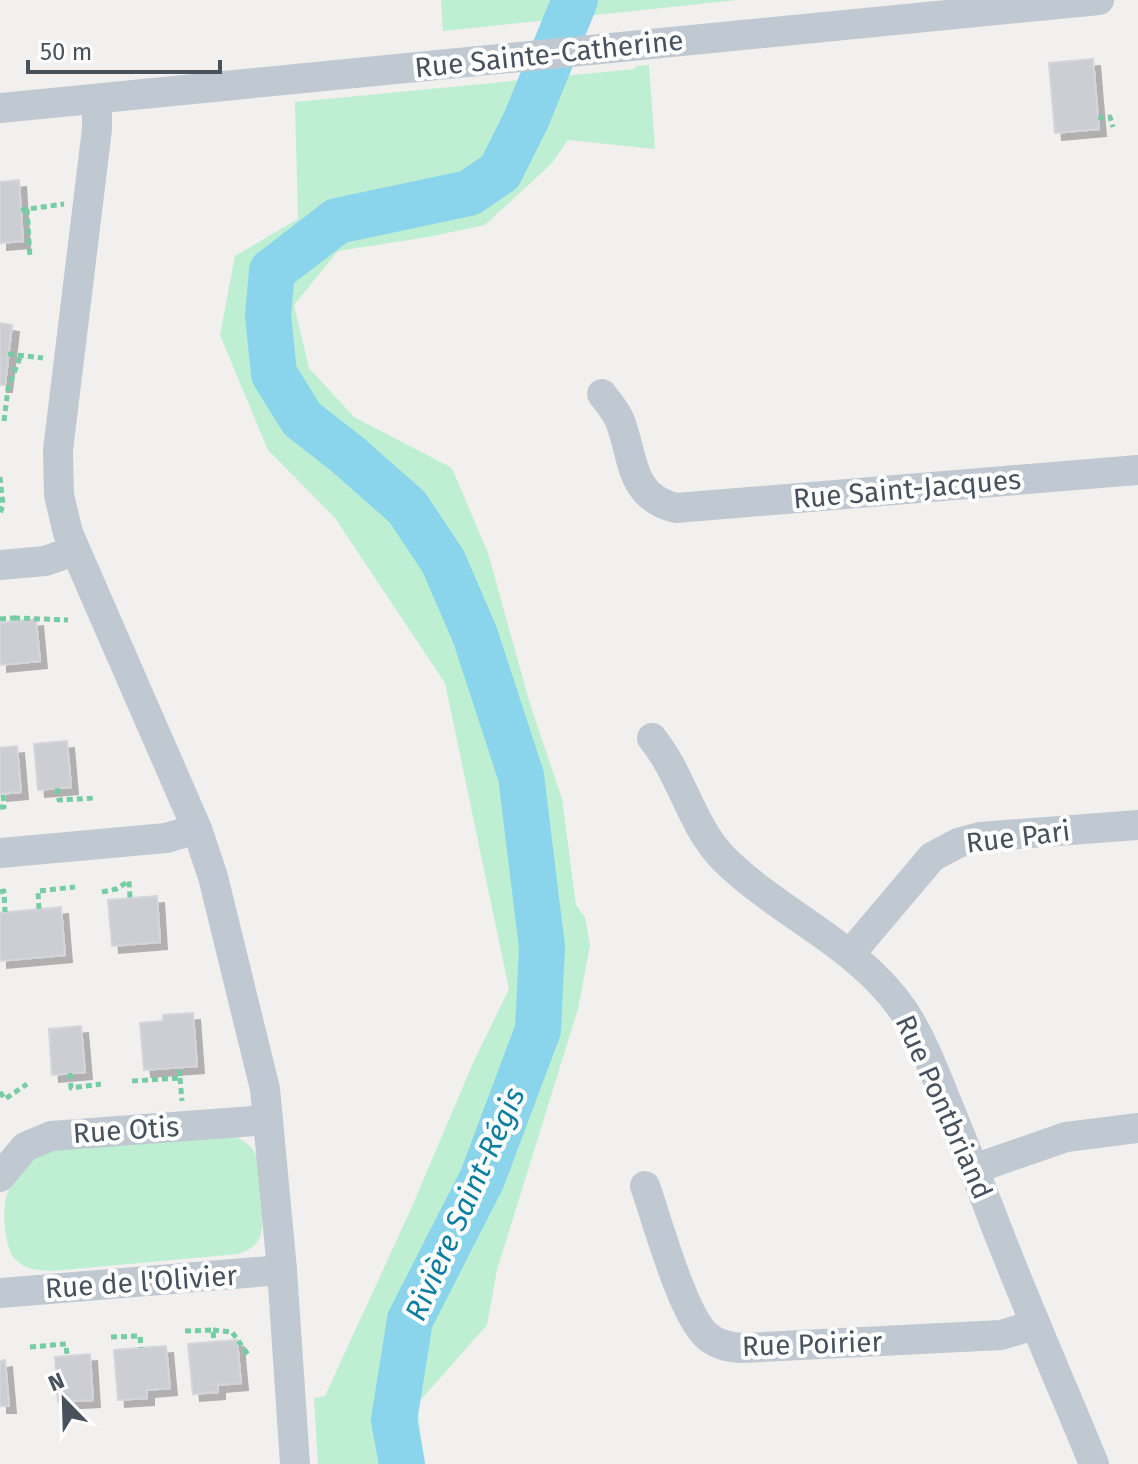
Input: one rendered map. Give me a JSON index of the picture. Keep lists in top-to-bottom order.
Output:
{
  "streets": {
    "street": [
      "Rue Sainte-Catherine",
      "Rue Saint-Jacques",
      "Rue Pari",
      "Rue Pontbriand",
      "Rue Otis",
      "Rue de l'Olivier",
      "Rue Poirier"
    ]
  },
  "crossings": [
    ["Rue Pari", "Rue Pontbriand"],
    ["Rue Pontbriand", "Rue Poirier"]
  ],
  "water": ["Rivière Saint-Régis"],
  "scale_bar": "50 m",
  "north": "top left"
}
